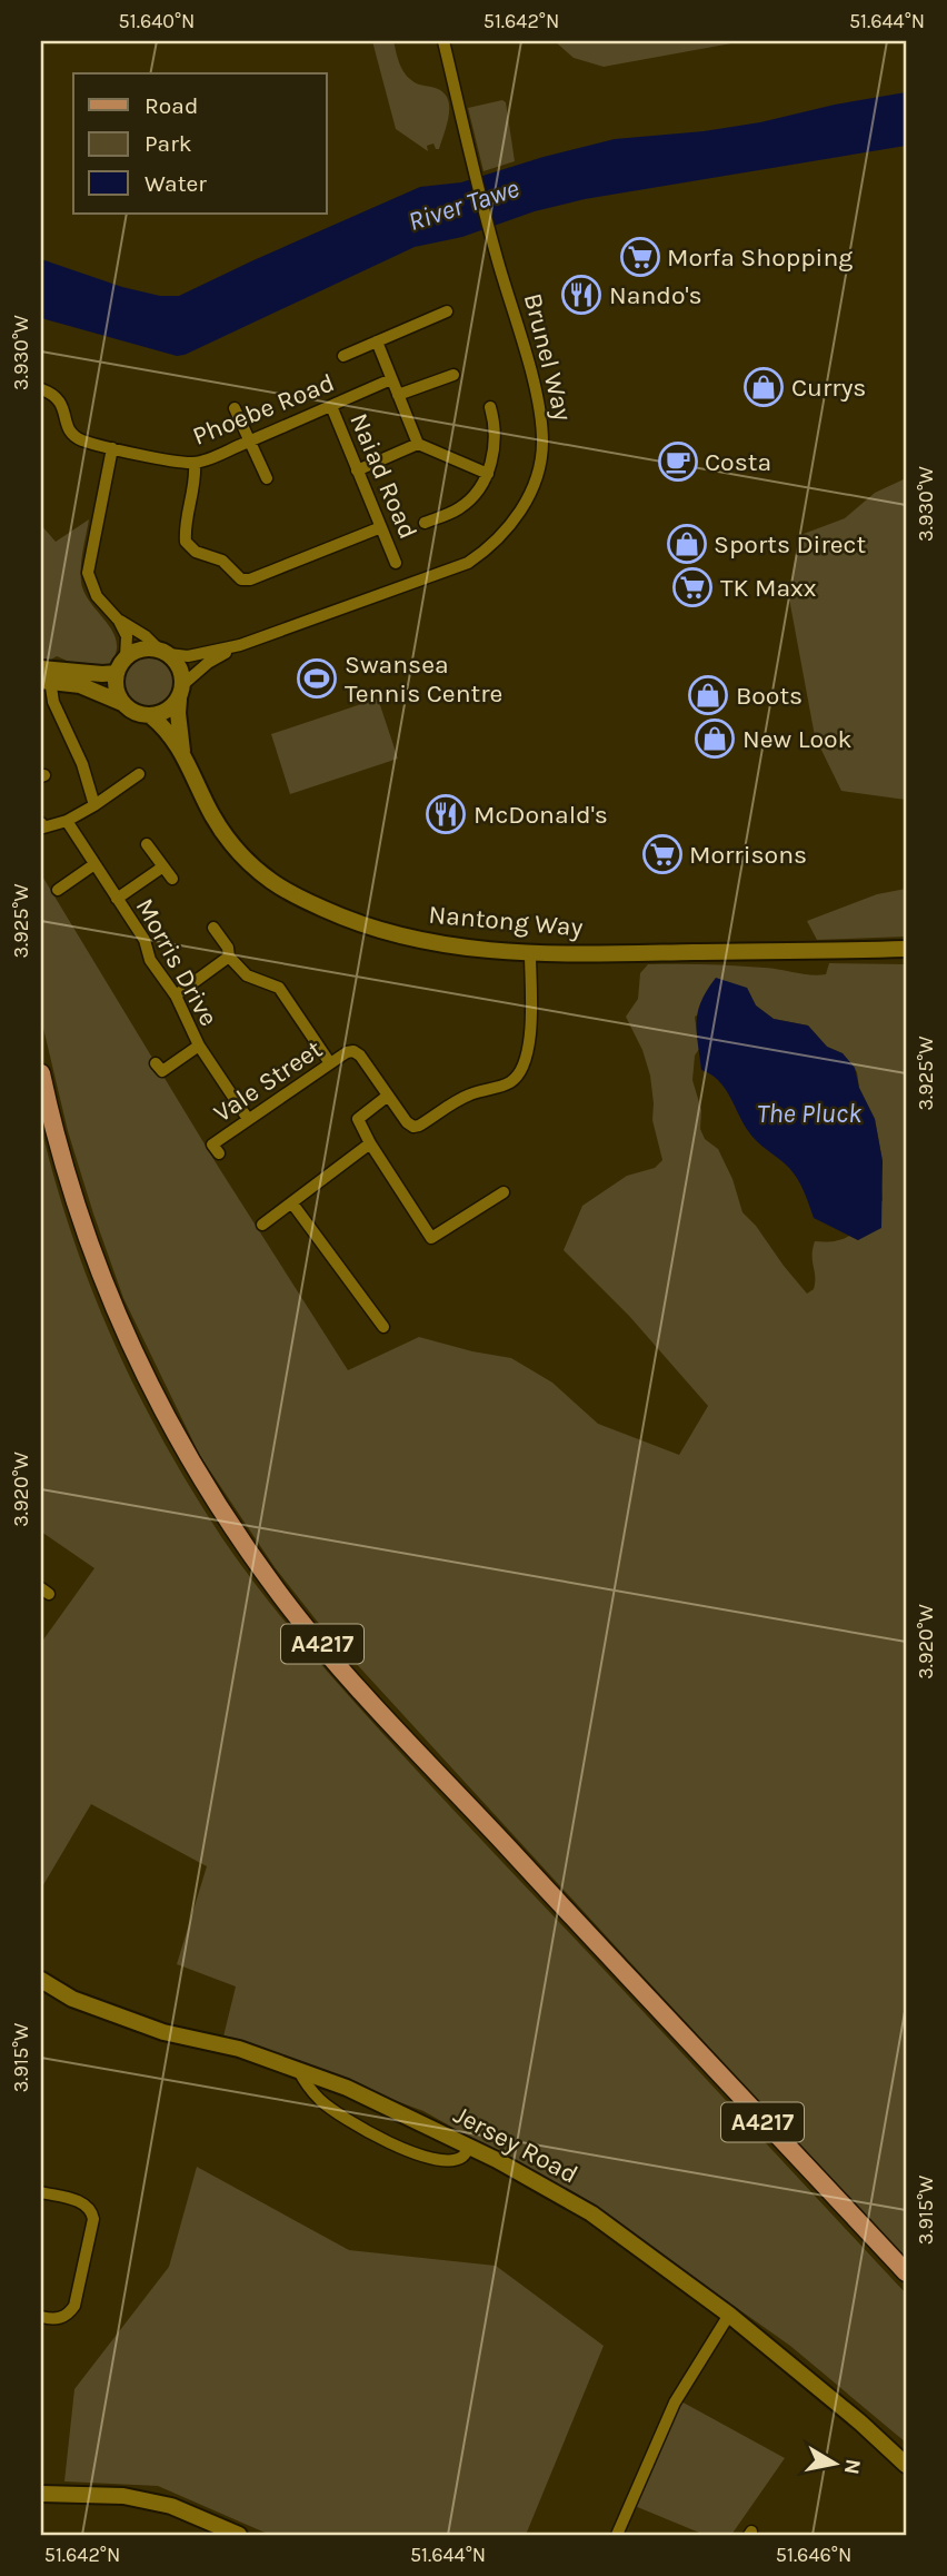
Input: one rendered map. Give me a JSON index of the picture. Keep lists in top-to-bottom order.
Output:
{
  "streets": {
    "main road": ["A4217"],
    "street": [
      "Brunel Way",
      "Phoebe Road",
      "Naiad Road",
      "Nantong Way",
      "Morris Drive",
      "Vale Street",
      "Jersey Road"
    ]
  },
  "crossings": [
    ["Brunel Way", "Nantong Way"],
    ["Phoebe Road", "Naiad Road"],
    ["Nantong Way", "Vale Street"],
    ["Morris Drive", "Vale Street"]
  ],
  "water": ["River Tawe", "The Pluck"],
  "places": {
    "supermarket": ["Morfa Shopping", "TK Maxx", "Morrisons"],
    "restaurant": ["Nando's", "McDonald's"],
    "shop": [
      "Currys",
      "Sports Direct",
      "Boots",
      "New Look"
    ],
    "cafe": ["Costa"],
    "sports": ["Swansea Tennis Centre"]
  },
  "legend": ["Road", "Park", "Water"],
  "north": "right",
  "coordinates": [
    "51.640°N",
    "51.642°N",
    "51.644°N",
    "3.930°W",
    "3.925°W",
    "3.920°W",
    "3.915°W",
    "51.646°N"
  ]
}
